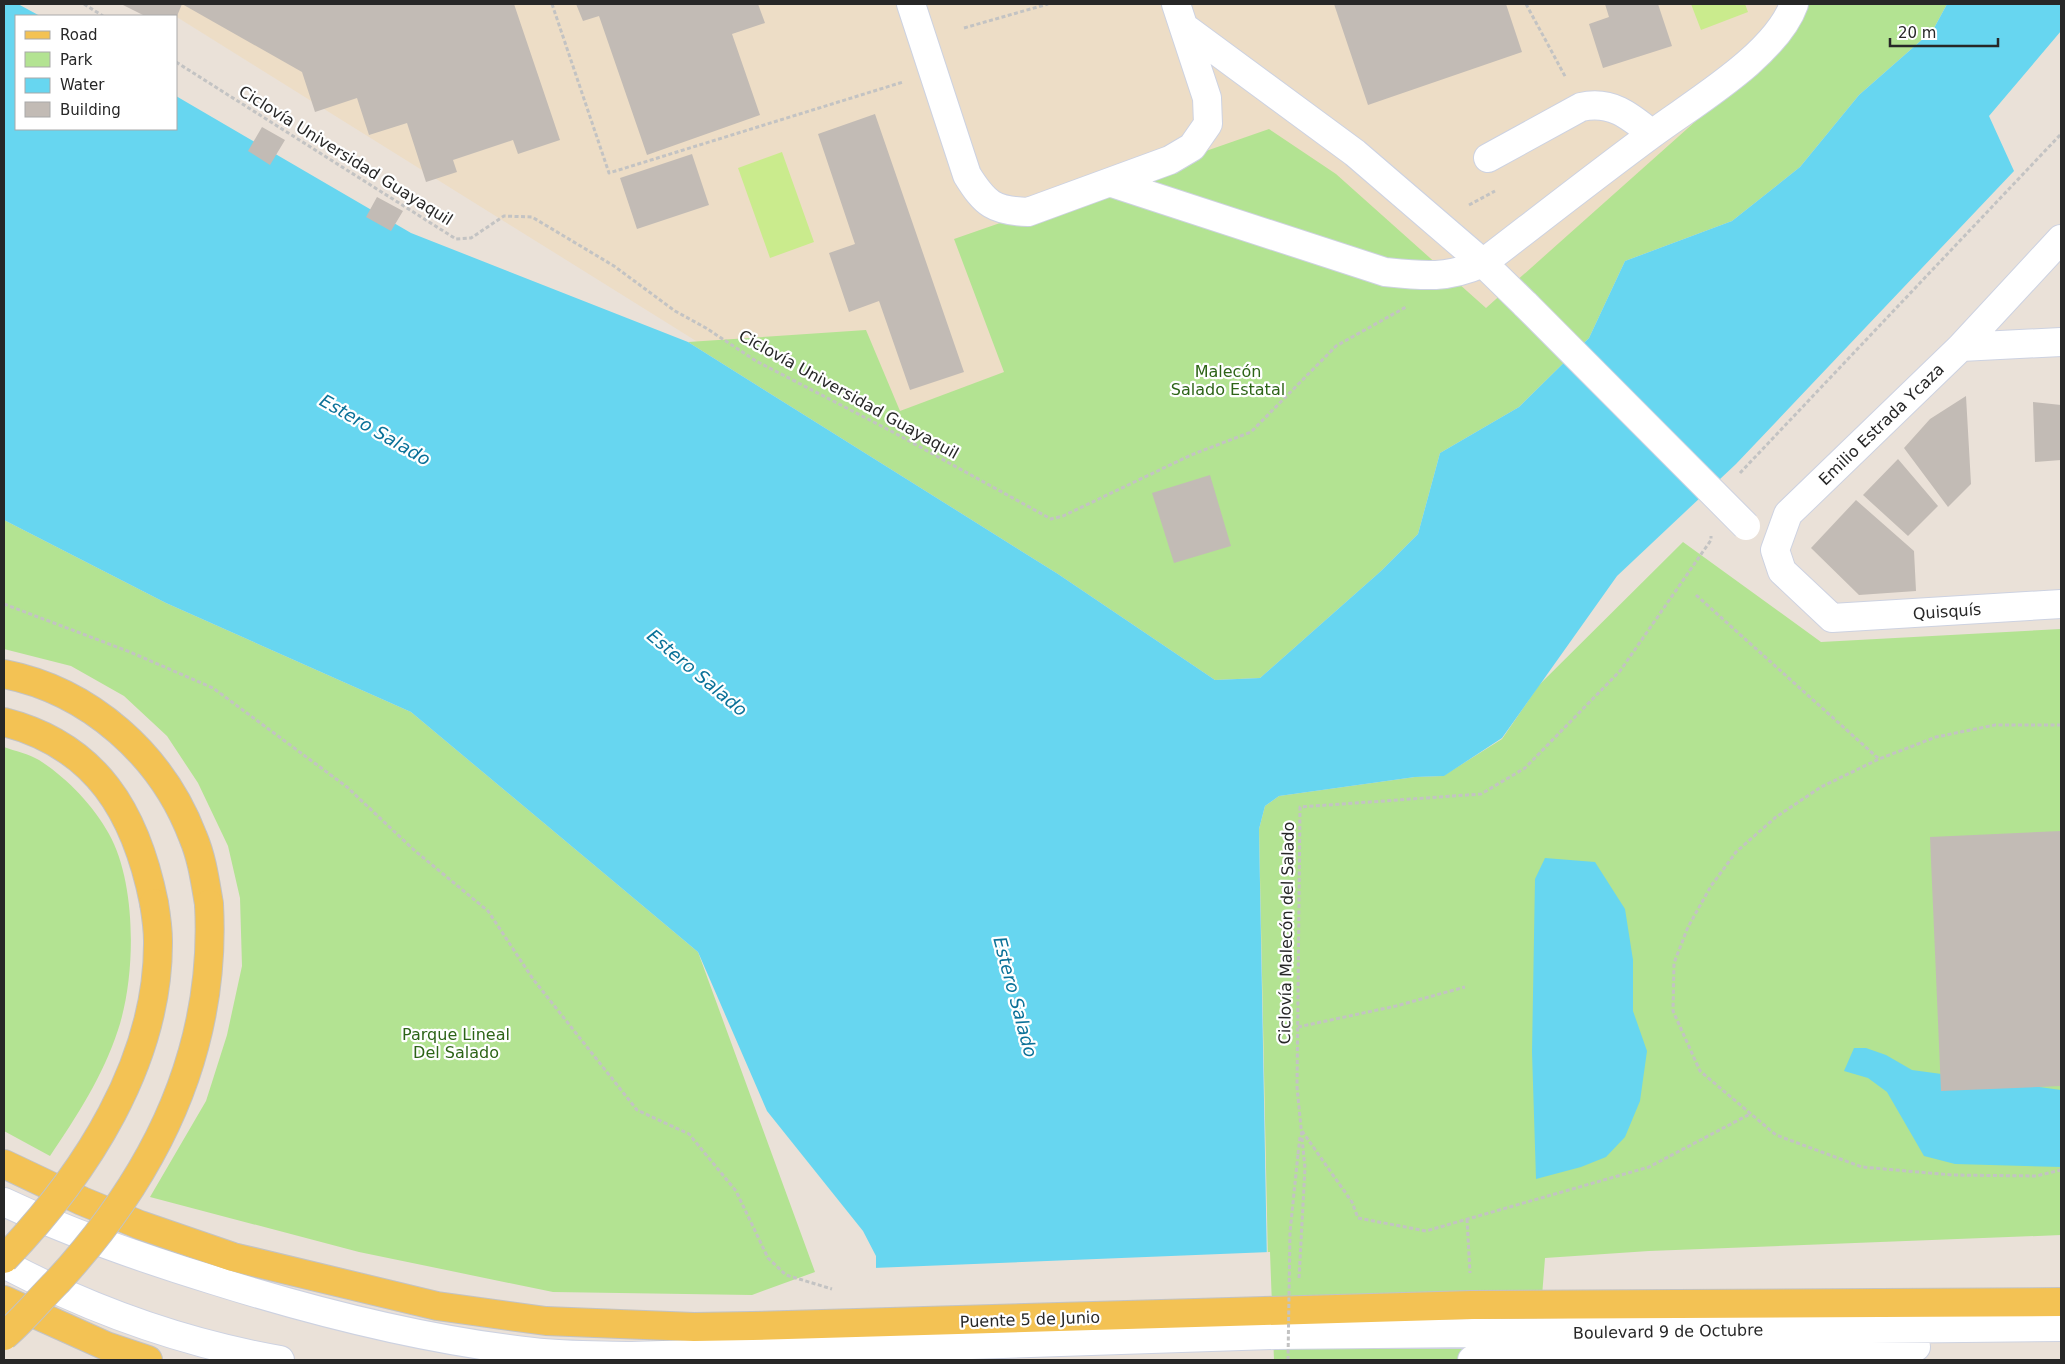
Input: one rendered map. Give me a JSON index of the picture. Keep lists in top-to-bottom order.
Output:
{
  "streets": {
    "main road": ["Puente 5 de Junio", "Boulevard 9 de Octubre"],
    "street": ["Emilio Estrada Ycaza", "Quisquís"],
    "path": ["Ciclovía Universidad Guayaquil", "Ciclovía Malecón del Salado"]
  },
  "crossings": [
    ["Emilio Estrada Ycaza", "Quisquís"],
    ["Ciclovía Malecón del Salado", "Puente 5 de Junio"],
    ["Ciclovía Malecón del Salado", "Boulevard 9 de Octubre"],
    ["Puente 5 de Junio", "Boulevard 9 de Octubre"]
  ],
  "water": ["Estero Salado"],
  "parks": ["Malecón Salado Estatal", "Parque Lineal Del Salado"],
  "legend": [
    "Road",
    "Park",
    "Water",
    "Building"
  ],
  "scale_bar": "20 m"
}
